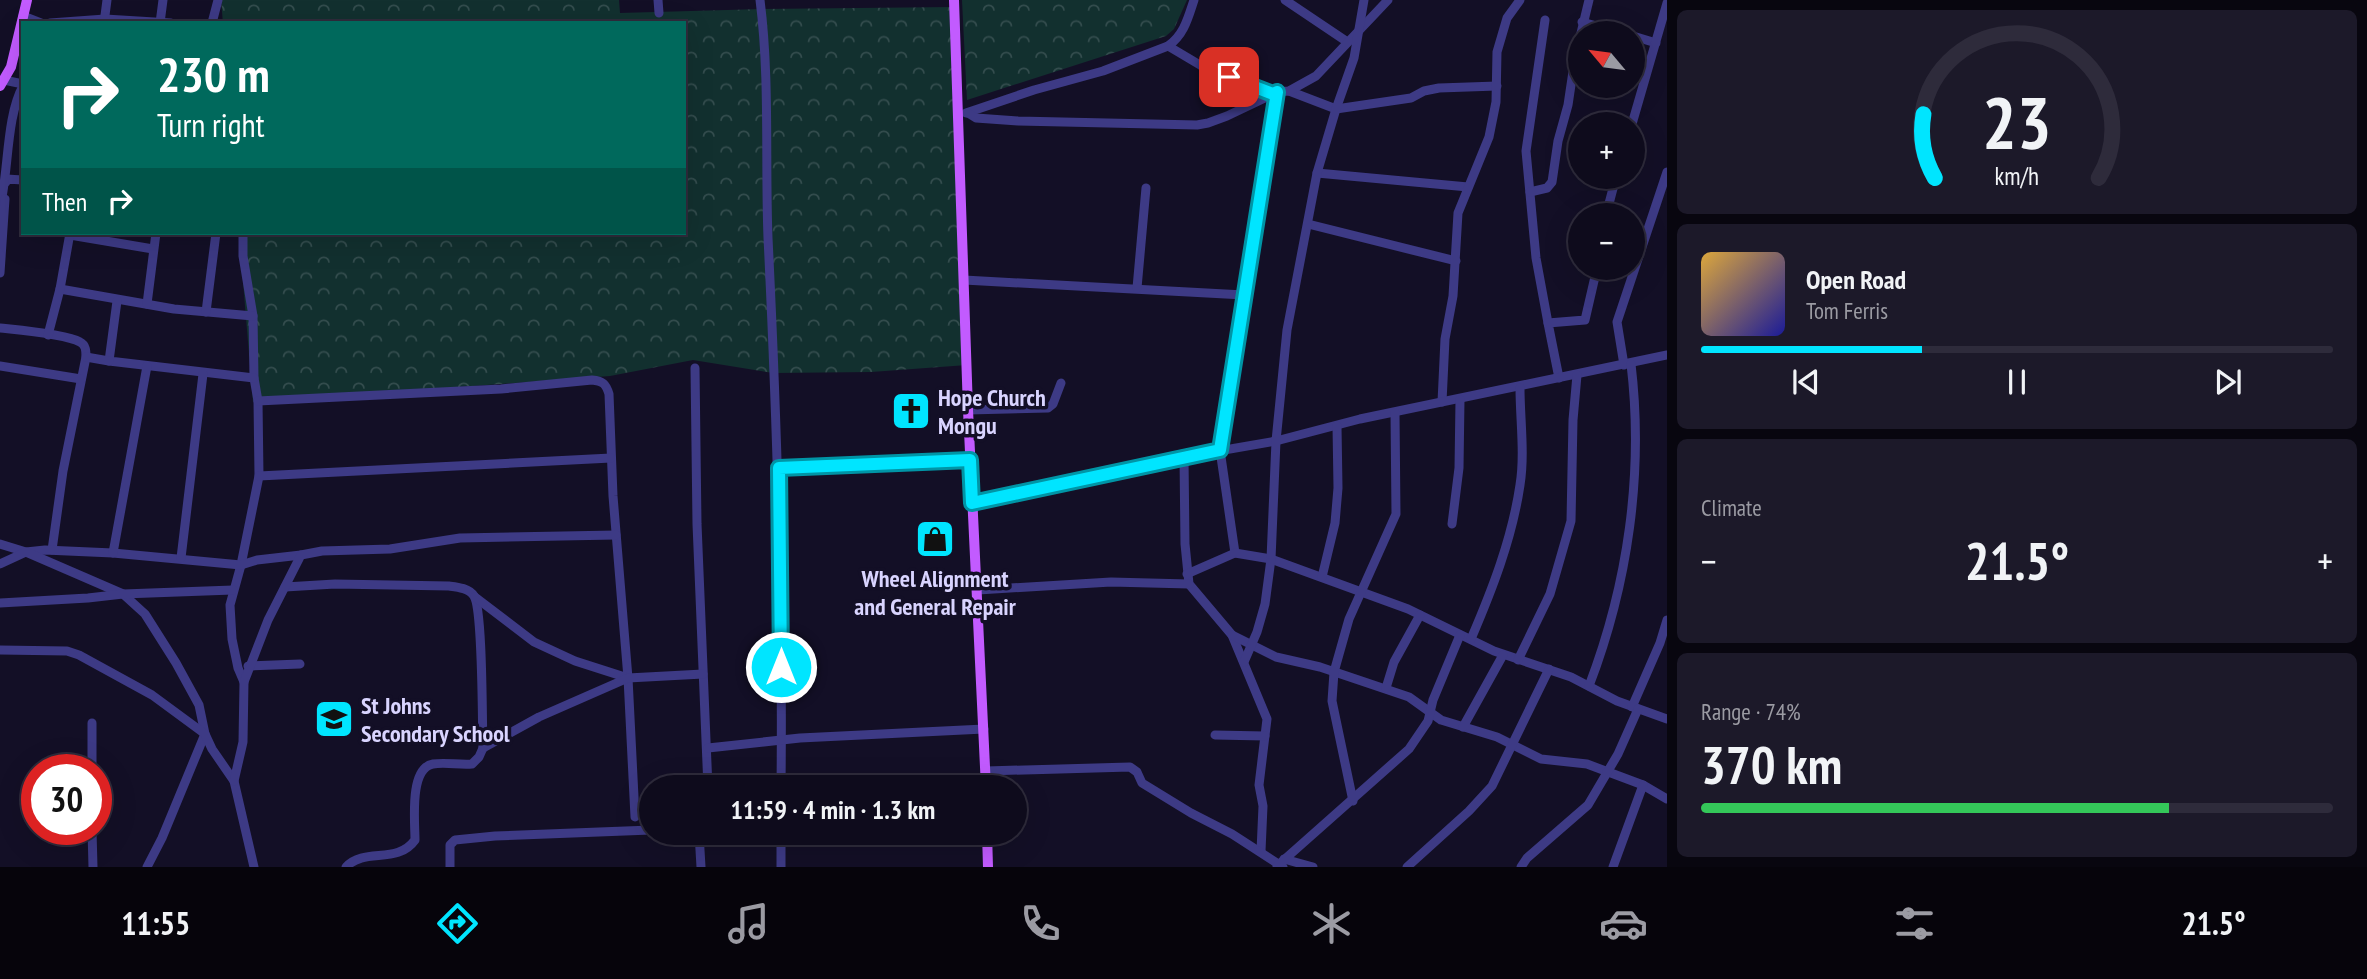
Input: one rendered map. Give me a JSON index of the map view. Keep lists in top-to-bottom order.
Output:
{
  "places": {
    "church": ["Hope Church Mongu"],
    "shop": ["Wheel Alignment and General Repair"],
    "school or university": ["St Johns Secondary School"]
  },
  "north": "top left",
  "page": {
    "map_buttons": ["+", "−"],
    "turn": ["230 m", "Turn right"],
    "then": "Then",
    "song": ["Open Road", "Tom Ferris"],
    "tile": [
      "Climate",
      ["Range · 74%", "370 km"]
    ],
    "heat": ["−", "21.5°", "+"],
    "limit": "30",
    "trip": "11:59 · 4 min · 1.3 km",
    "tabs": ["11:55", "21.5°"],
    "gauge": ["23", "km/h"]
  }
}
